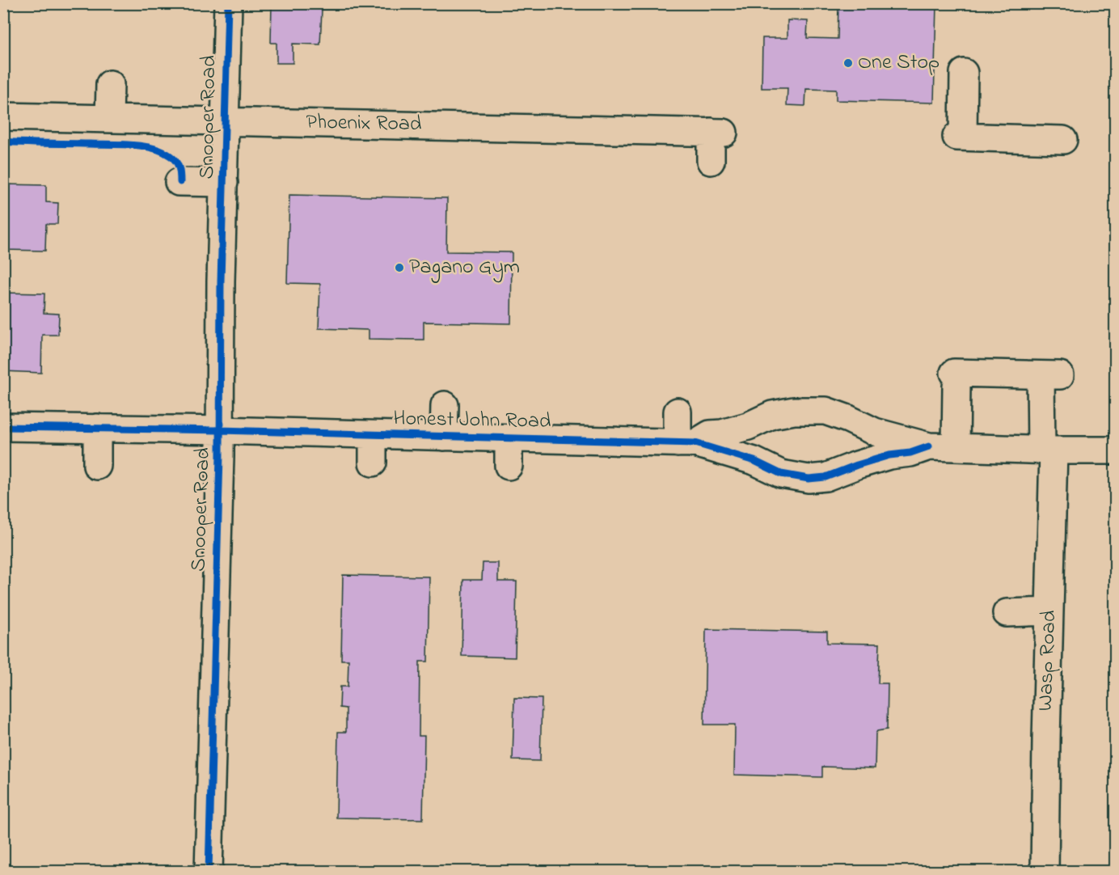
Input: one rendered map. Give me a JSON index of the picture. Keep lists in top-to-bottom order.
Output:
{
  "streets": {
    "street": [
      "Snooper Road",
      "Phoenix Road",
      "Honest John Road",
      "Wasp Road"
    ]
  },
  "crossings": [
    ["Snooper Road", "Phoenix Road"],
    ["Snooper Road", "Honest John Road"],
    ["Honest John Road", "Wasp Road"]
  ],
  "places": ["One Stop", "Pagano Gym"]
}
